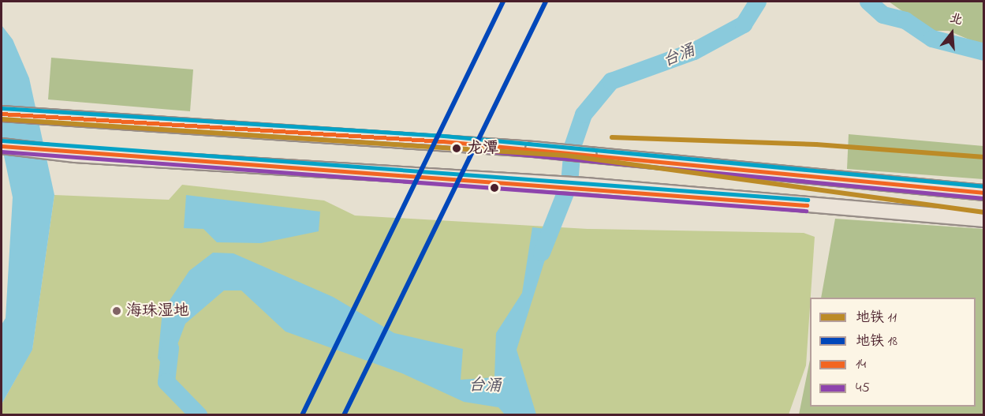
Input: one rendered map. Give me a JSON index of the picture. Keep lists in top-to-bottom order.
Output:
{
  "water": ["台涌"],
  "places": ["龙潭", "海珠湿地"],
  "lines": [
    "metro line 18",
    "transit line 14",
    "metro line 11",
    "transit line 45"
  ],
  "legend": [
    "地铁 11",
    "地铁 18",
    "14",
    "45"
  ],
  "north": "top"
}
